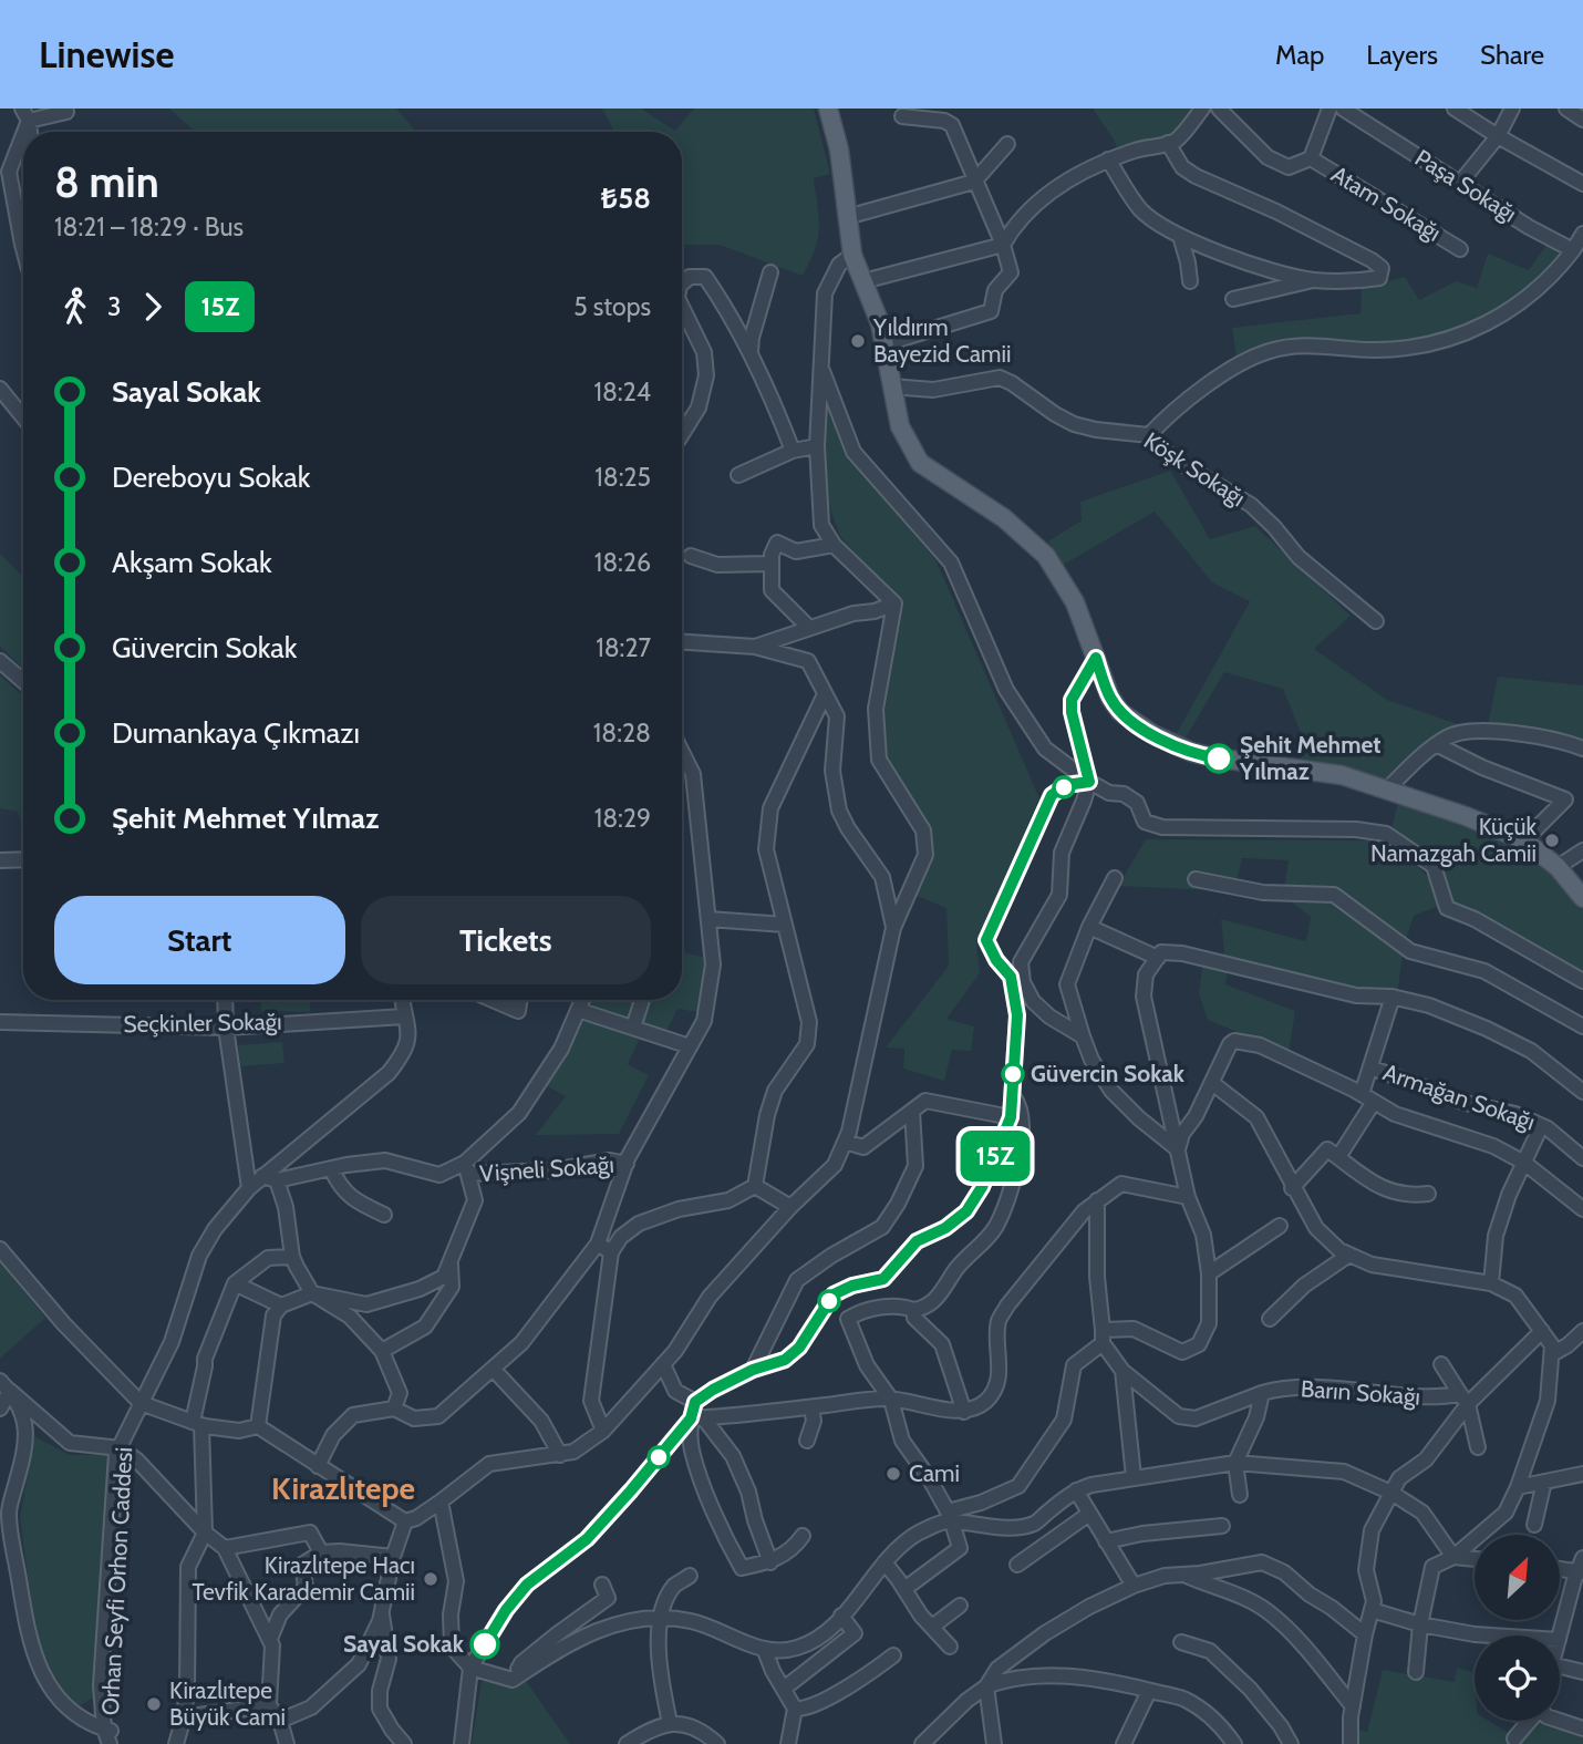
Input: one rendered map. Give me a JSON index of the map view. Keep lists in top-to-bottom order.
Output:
{
  "streets": {
    "street": [
      "Paşa Sokağı",
      "Atam Sokağı",
      "Köşk Sokağı",
      "Seçkinler Sokağı",
      "Armağan Sokağı",
      "Vişneli Sokağı",
      "Barın Sokağı",
      "Orhan Seyfi Orhon Caddesi"
    ]
  },
  "crossings": [
    ["Seçkinler Sokağı", "Orhan Seyfi Orhon Caddesi"],
    ["Vişneli Sokağı", "Orhan Seyfi Orhon Caddesi"]
  ],
  "districts": ["Kirazlıtepe"],
  "places": [
    "Yıldırım Bayezid Camii",
    "Şehit Mehmet Yılmaz",
    "Küçük Namazgah Camii",
    "Güvercin Sokak",
    "Cami",
    "Kirazlıtepe Hacı Tevfik Karademir Camii",
    "Sayal Sokak",
    "Kirazlıtepe Büyük Cami"
  ],
  "lines": ["bus line 15Z"],
  "north": "top right",
  "page": {
    "header": "Linewise",
    "nav": ["Map", "Layers", "Share"],
    "on_map": "15Z",
    "heading": ["8 min", "18:21 – 18:29 · Bus", "₺58"],
    "legs": ["3", "15Z", "5 stops"],
    "list": [
      {
        "name": "Sayal Sokak",
        "value": "18:24"
      },
      {
        "name": "Dereboyu Sokak",
        "value": "18:25"
      },
      {
        "name": "Akşam Sokak",
        "value": "18:26"
      },
      {
        "name": "Güvercin Sokak",
        "value": "18:27"
      },
      {
        "name": "Dumankaya Çıkmazı",
        "value": "18:28"
      },
      {
        "name": "Şehit Mehmet Yılmaz",
        "value": "18:29"
      }
    ],
    "buttons": ["Start", "Tickets"]
  }
}
